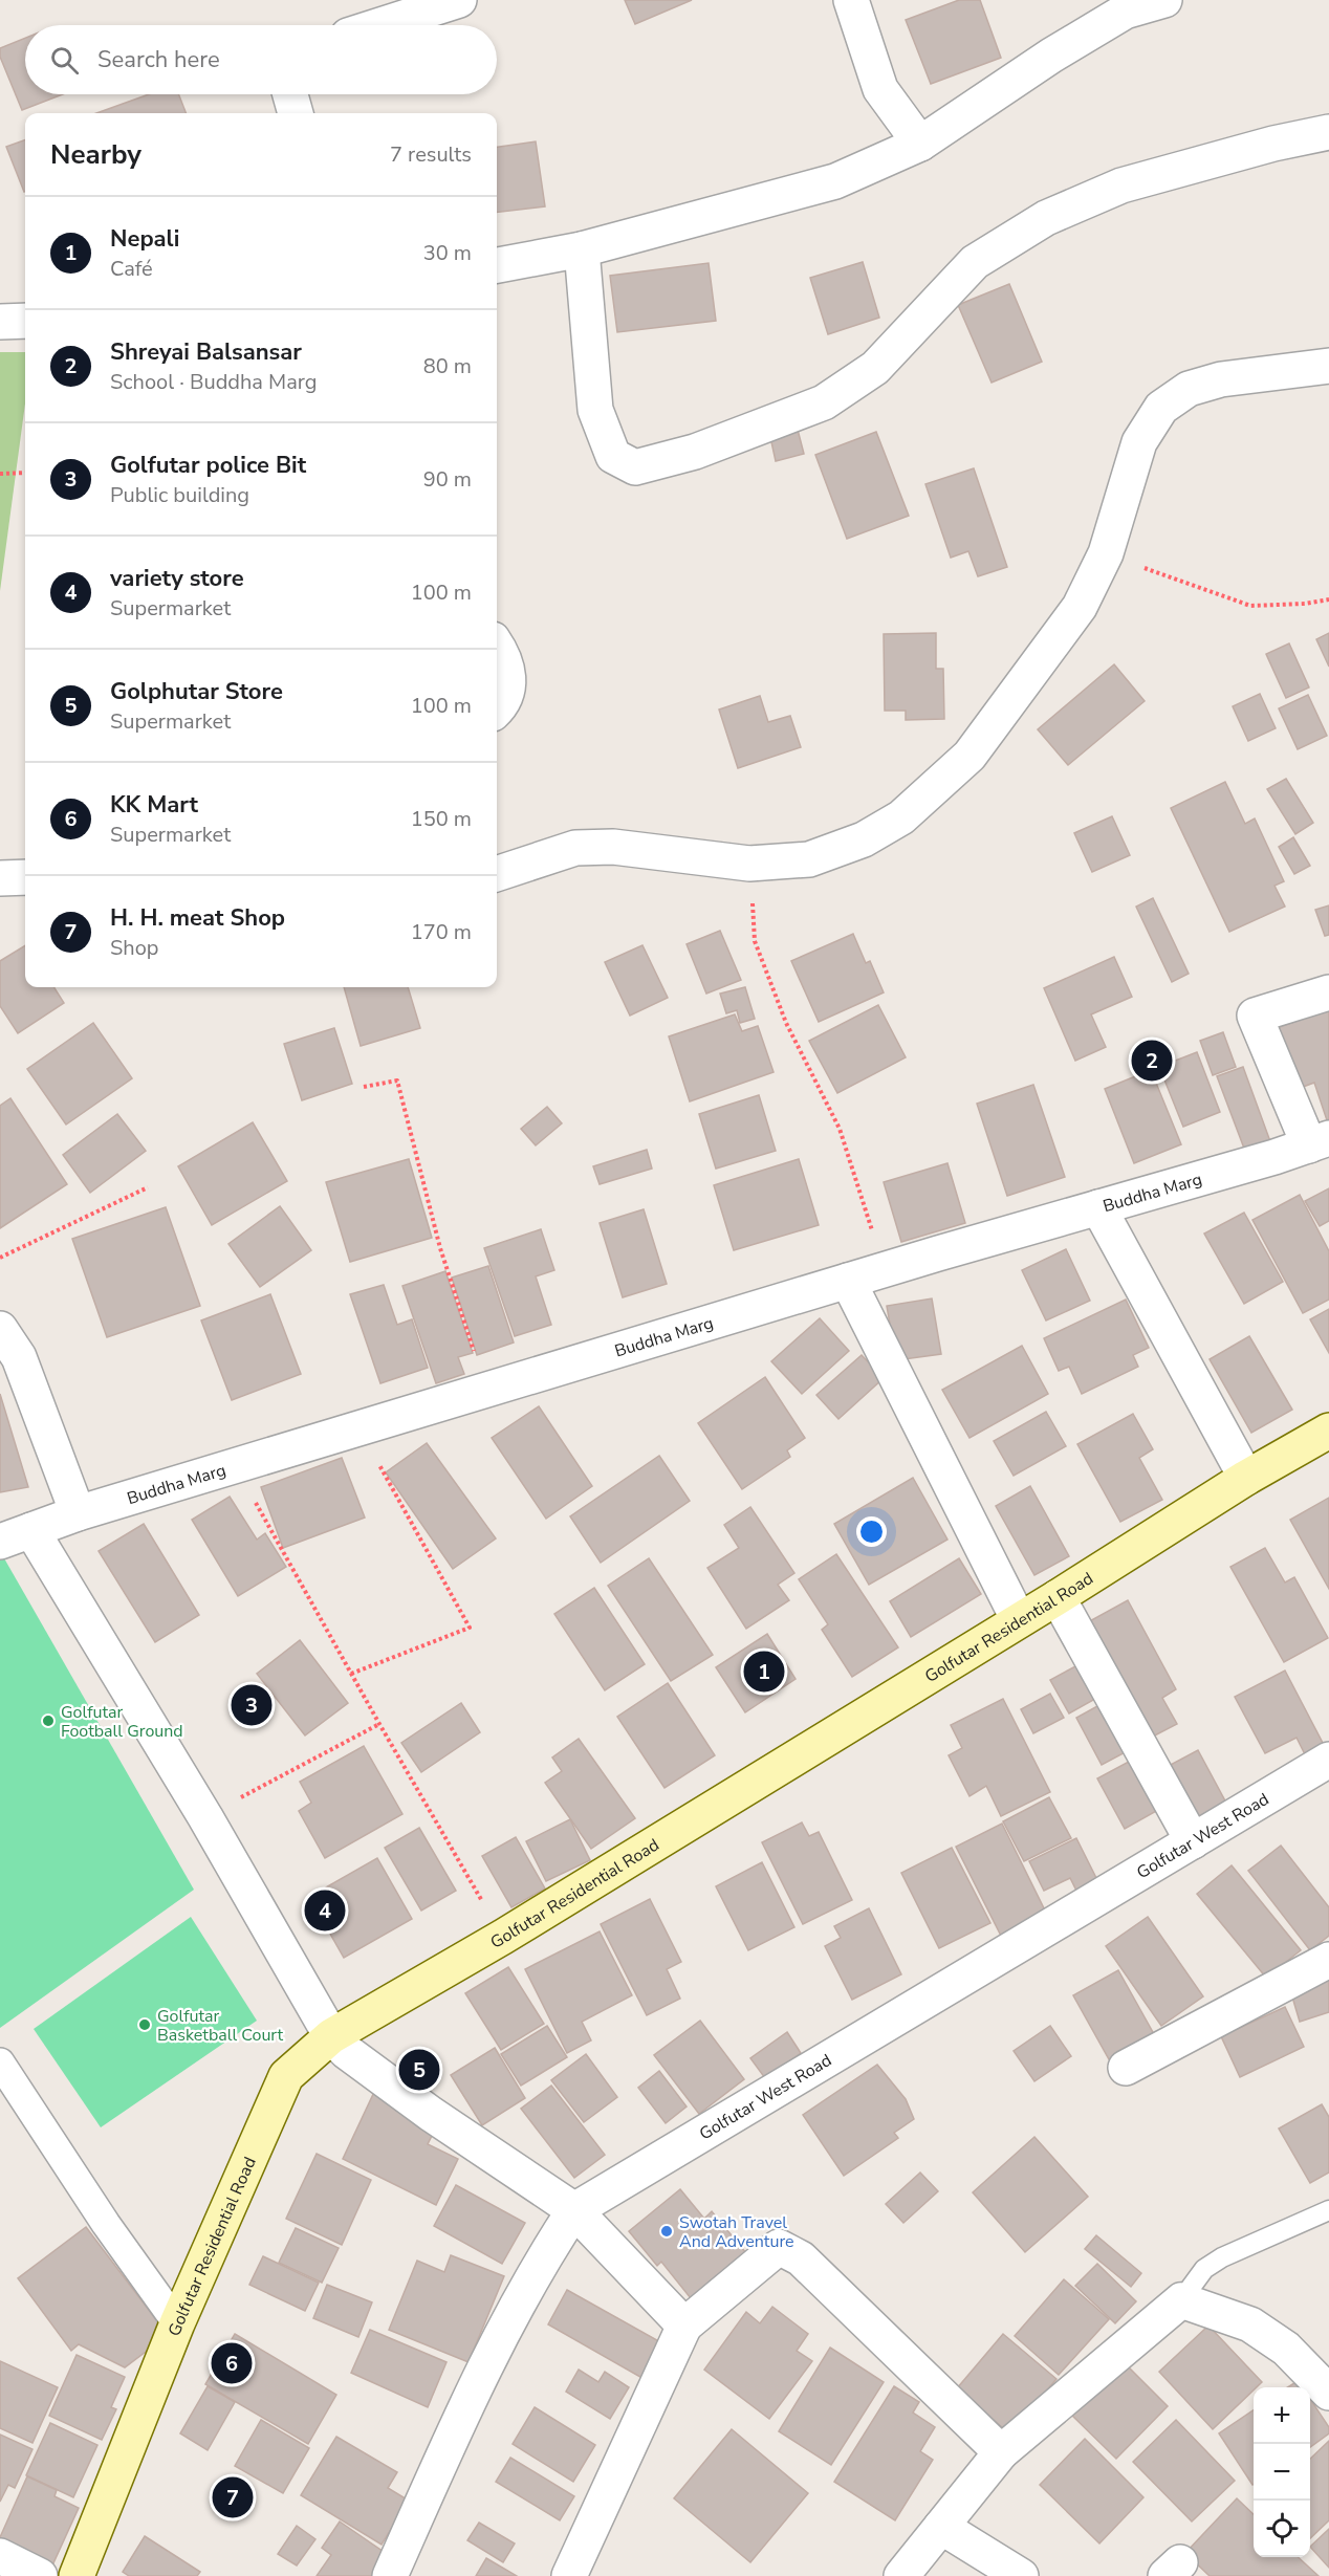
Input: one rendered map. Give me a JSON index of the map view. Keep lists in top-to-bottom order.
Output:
{
  "streets": {
    "main road": ["Golfutar Residential Road"],
    "street": ["Buddha Marg", "Golfutar West Road"]
  },
  "places": ["Golfutar Football Ground", "Golfutar Basketball Court", "Swotah Travel And Adventure"],
  "page": {
    "search": "Search here",
    "heading": ["Nearby", "7 results"],
    "list": [
      {
        "mark": "1",
        "name": "Nepali",
        "note": "Café",
        "value": "30 m"
      },
      {
        "mark": "2",
        "name": "Shreyai Balsansar",
        "note": "School · Buddha Marg",
        "value": "80 m"
      },
      {
        "mark": "3",
        "name": "Golfutar police Bit",
        "note": "Public building",
        "value": "90 m"
      },
      {
        "mark": "4",
        "name": "variety store",
        "note": "Supermarket",
        "value": "100 m"
      },
      {
        "mark": "5",
        "name": "Golphutar Store",
        "note": "Supermarket",
        "value": "100 m"
      },
      {
        "mark": "6",
        "name": "KK Mart",
        "note": "Supermarket",
        "value": "150 m"
      },
      {
        "mark": "7",
        "name": "H. H. meat Shop",
        "note": "Shop",
        "value": "170 m"
      }
    ],
    "pins": [
      "2",
      "1",
      "3",
      "4",
      "5",
      "6",
      "7"
    ],
    "map_buttons": ["+", "−"]
  }
}
